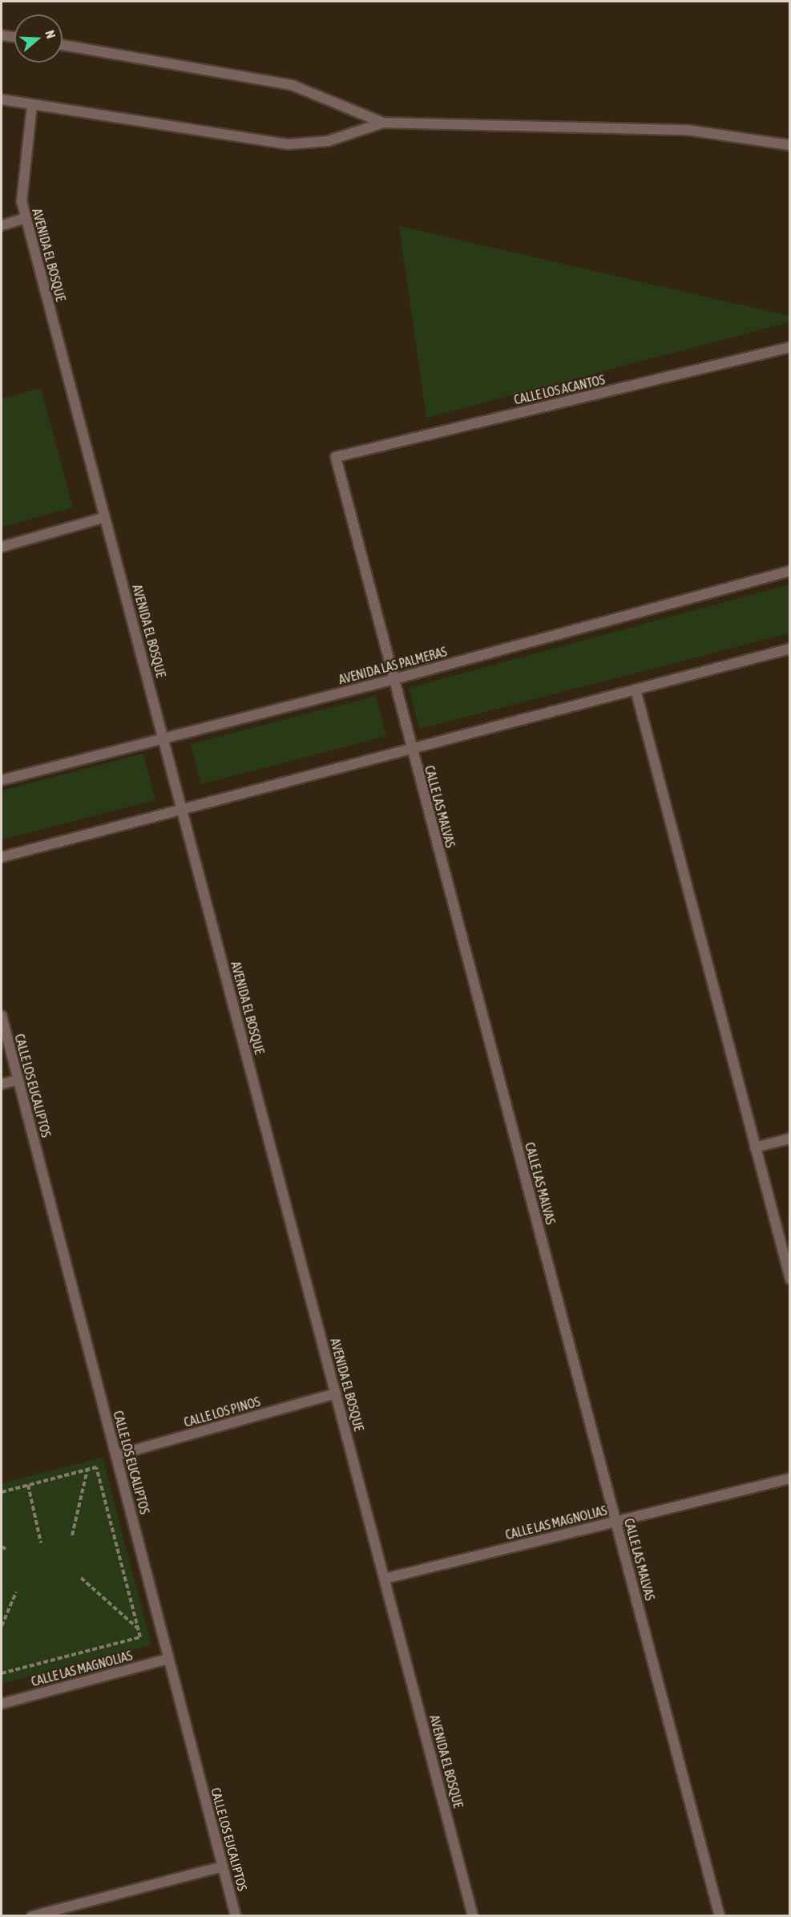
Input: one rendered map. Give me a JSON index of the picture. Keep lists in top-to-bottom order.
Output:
{
  "streets": {
    "street": [
      "AVENIDA EL BOSQUE",
      "CALLE LOS ACANTOS",
      "AVENIDA LAS PALMERAS",
      "CALLE LAS MALVAS",
      "CALLE LOS EUCALIPTOS",
      "CALLE LOS PINOS",
      "CALLE LAS MAGNOLIAS"
    ]
  },
  "crossings": [
    ["AVENIDA EL BOSQUE", "AVENIDA LAS PALMERAS"],
    ["AVENIDA EL BOSQUE", "CALLE LOS PINOS"],
    ["AVENIDA EL BOSQUE", "CALLE LAS MAGNOLIAS"],
    ["CALLE LOS ACANTOS", "CALLE LAS MALVAS"],
    ["AVENIDA LAS PALMERAS", "CALLE LAS MALVAS"],
    ["CALLE LAS MALVAS", "CALLE LAS MAGNOLIAS"],
    ["CALLE LOS EUCALIPTOS", "CALLE LOS PINOS"],
    ["CALLE LOS EUCALIPTOS", "CALLE LAS MAGNOLIAS"]
  ],
  "north": "right"
}
